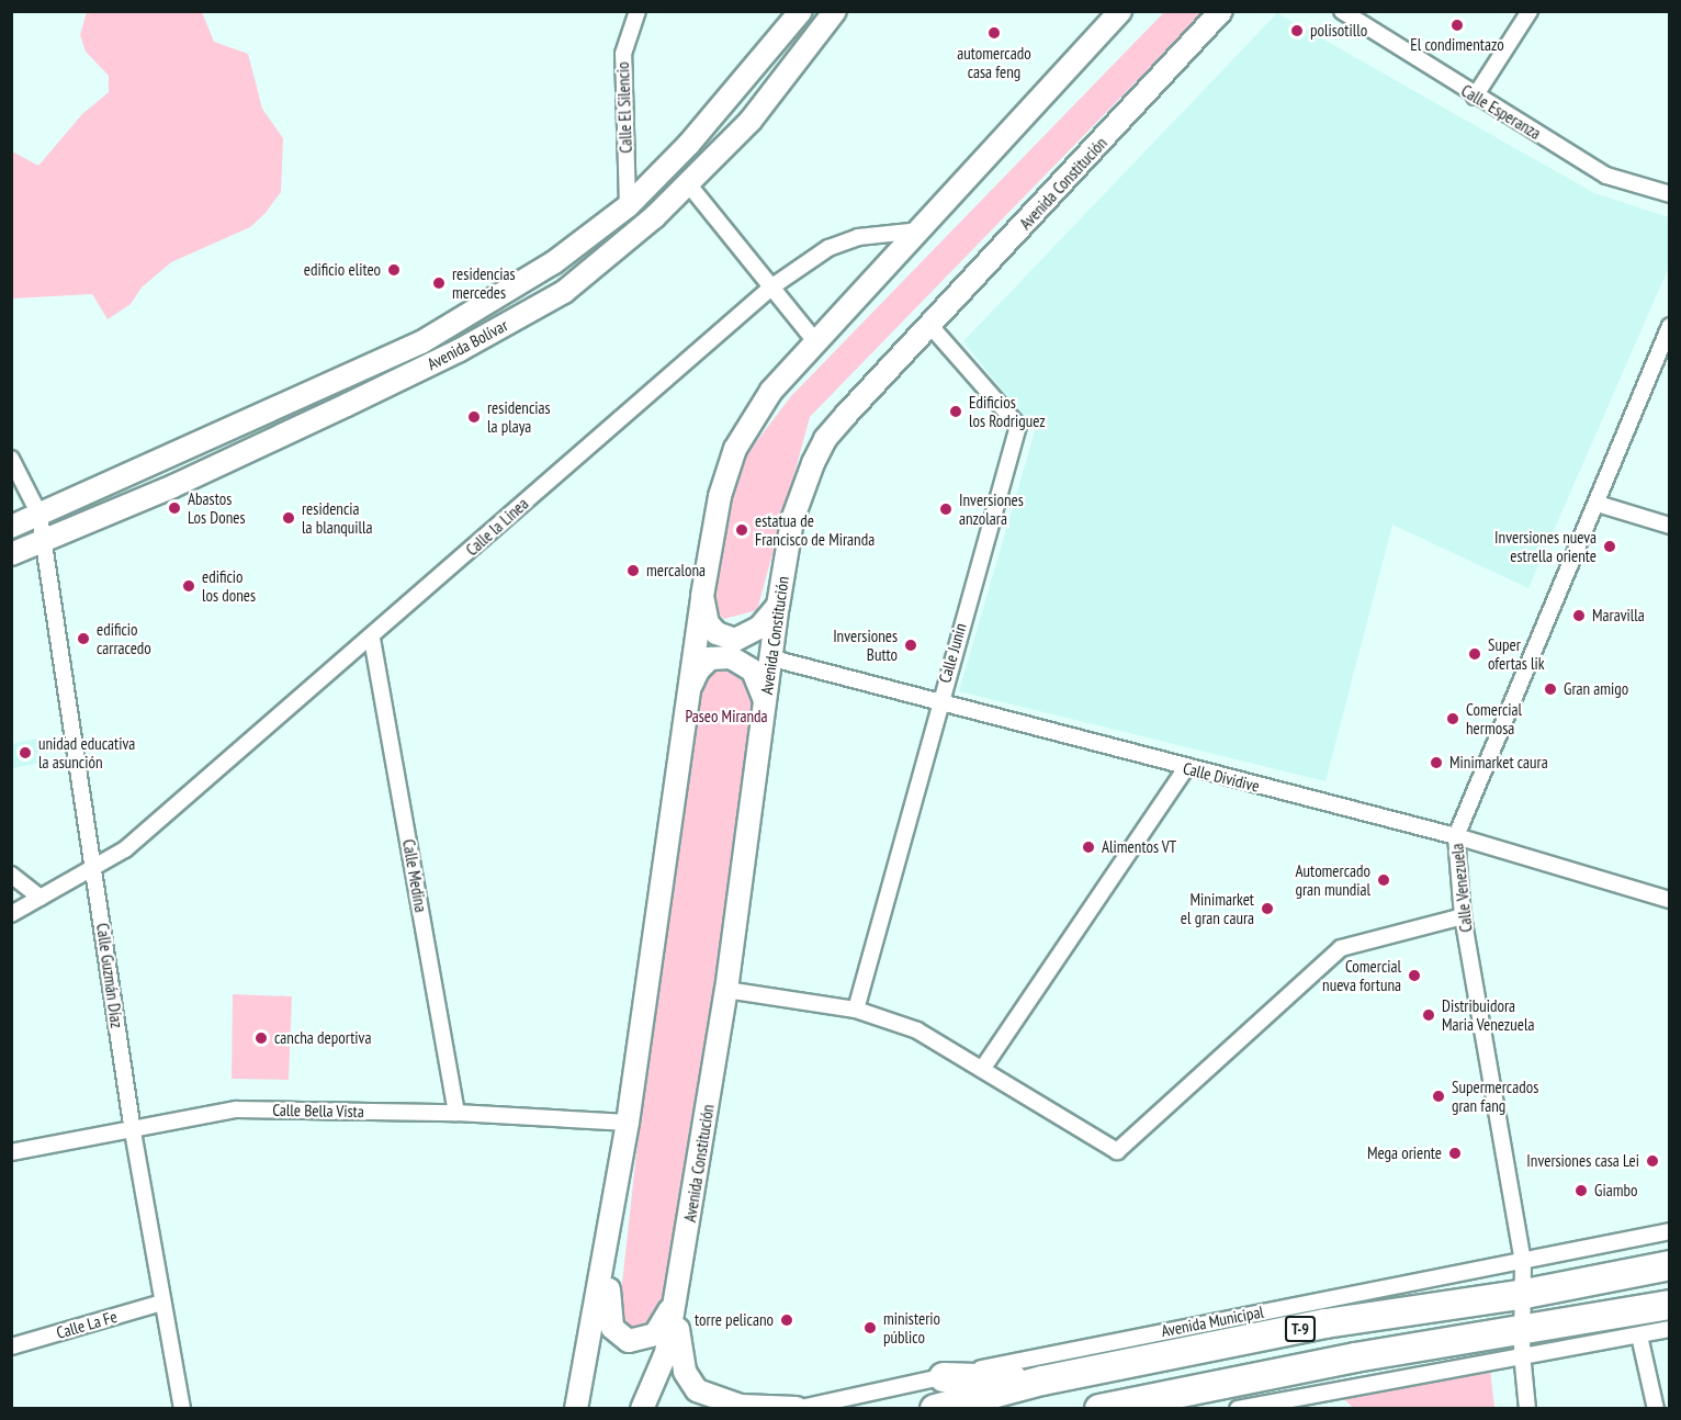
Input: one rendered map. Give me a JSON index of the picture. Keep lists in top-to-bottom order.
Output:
{
  "streets": {
    "highway": ["Avenida Municipal", "T-9"],
    "main road": ["Avenida Constitución", "Avenida Bolívar"],
    "street": [
      "Calle El Silencio",
      "Calle Esperanza",
      "Calle la Linea",
      "Calle Junin",
      "Calle Dividive",
      "Calle Medina",
      "Calle Venezuela",
      "Calle Guzmán Díaz",
      "Calle Bella Vista",
      "Calle La Fe"
    ]
  },
  "crossings": [
    ["Calle El Silencio", "Avenida Bolívar"],
    ["Avenida Constitución", "Calle Junin"],
    ["Avenida Constitución", "Calle Dividive"],
    ["Avenida Bolívar", "Calle Guzmán Díaz"],
    ["Calle la Linea", "Calle Medina"],
    ["Calle la Linea", "Calle Guzmán Díaz"],
    ["Calle Junin", "Calle Dividive"],
    ["Calle Dividive", "Calle Venezuela"],
    ["Calle Medina", "Calle Bella Vista"],
    ["Calle Venezuela", "Avenida Municipal"],
    ["Calle Venezuela", "T-9"],
    ["Calle Guzmán Díaz", "Calle Bella Vista"],
    ["Calle Guzmán Díaz", "Calle La Fe"]
  ],
  "parks": ["Paseo Miranda"],
  "places": [
    "El condimentazo",
    "polisotillo",
    "automercado casa feng",
    "edificio eliteo",
    "residencias mercedes",
    "Edificios los Rodriguez",
    "residencias la playa",
    "Abastos Los Dones",
    "Inversiones anzolara",
    "residencia la blanquilla",
    "estatua de Francisco de Miranda",
    "Inversiones nueva estrella oriente",
    "mercalona",
    "edificio los dones",
    "Maravilla",
    "edificio carracedo",
    "Inversiones Butto",
    "Super ofertas lik",
    "Gran amigo",
    "Comercial hermosa",
    "unidad educativa la asunción",
    "Minimarket caura",
    "Alimentos VT",
    "Automercado gran mundial",
    "Minimarket el gran caura",
    "Comercial nueva fortuna",
    "Distribuidora Maria Venezuela",
    "cancha deportiva",
    "Supermercados gran fang",
    "Mega oriente",
    "Inversiones casa Lei",
    "Giambo",
    "torre pelicano",
    "ministerio público"
  ]
}
